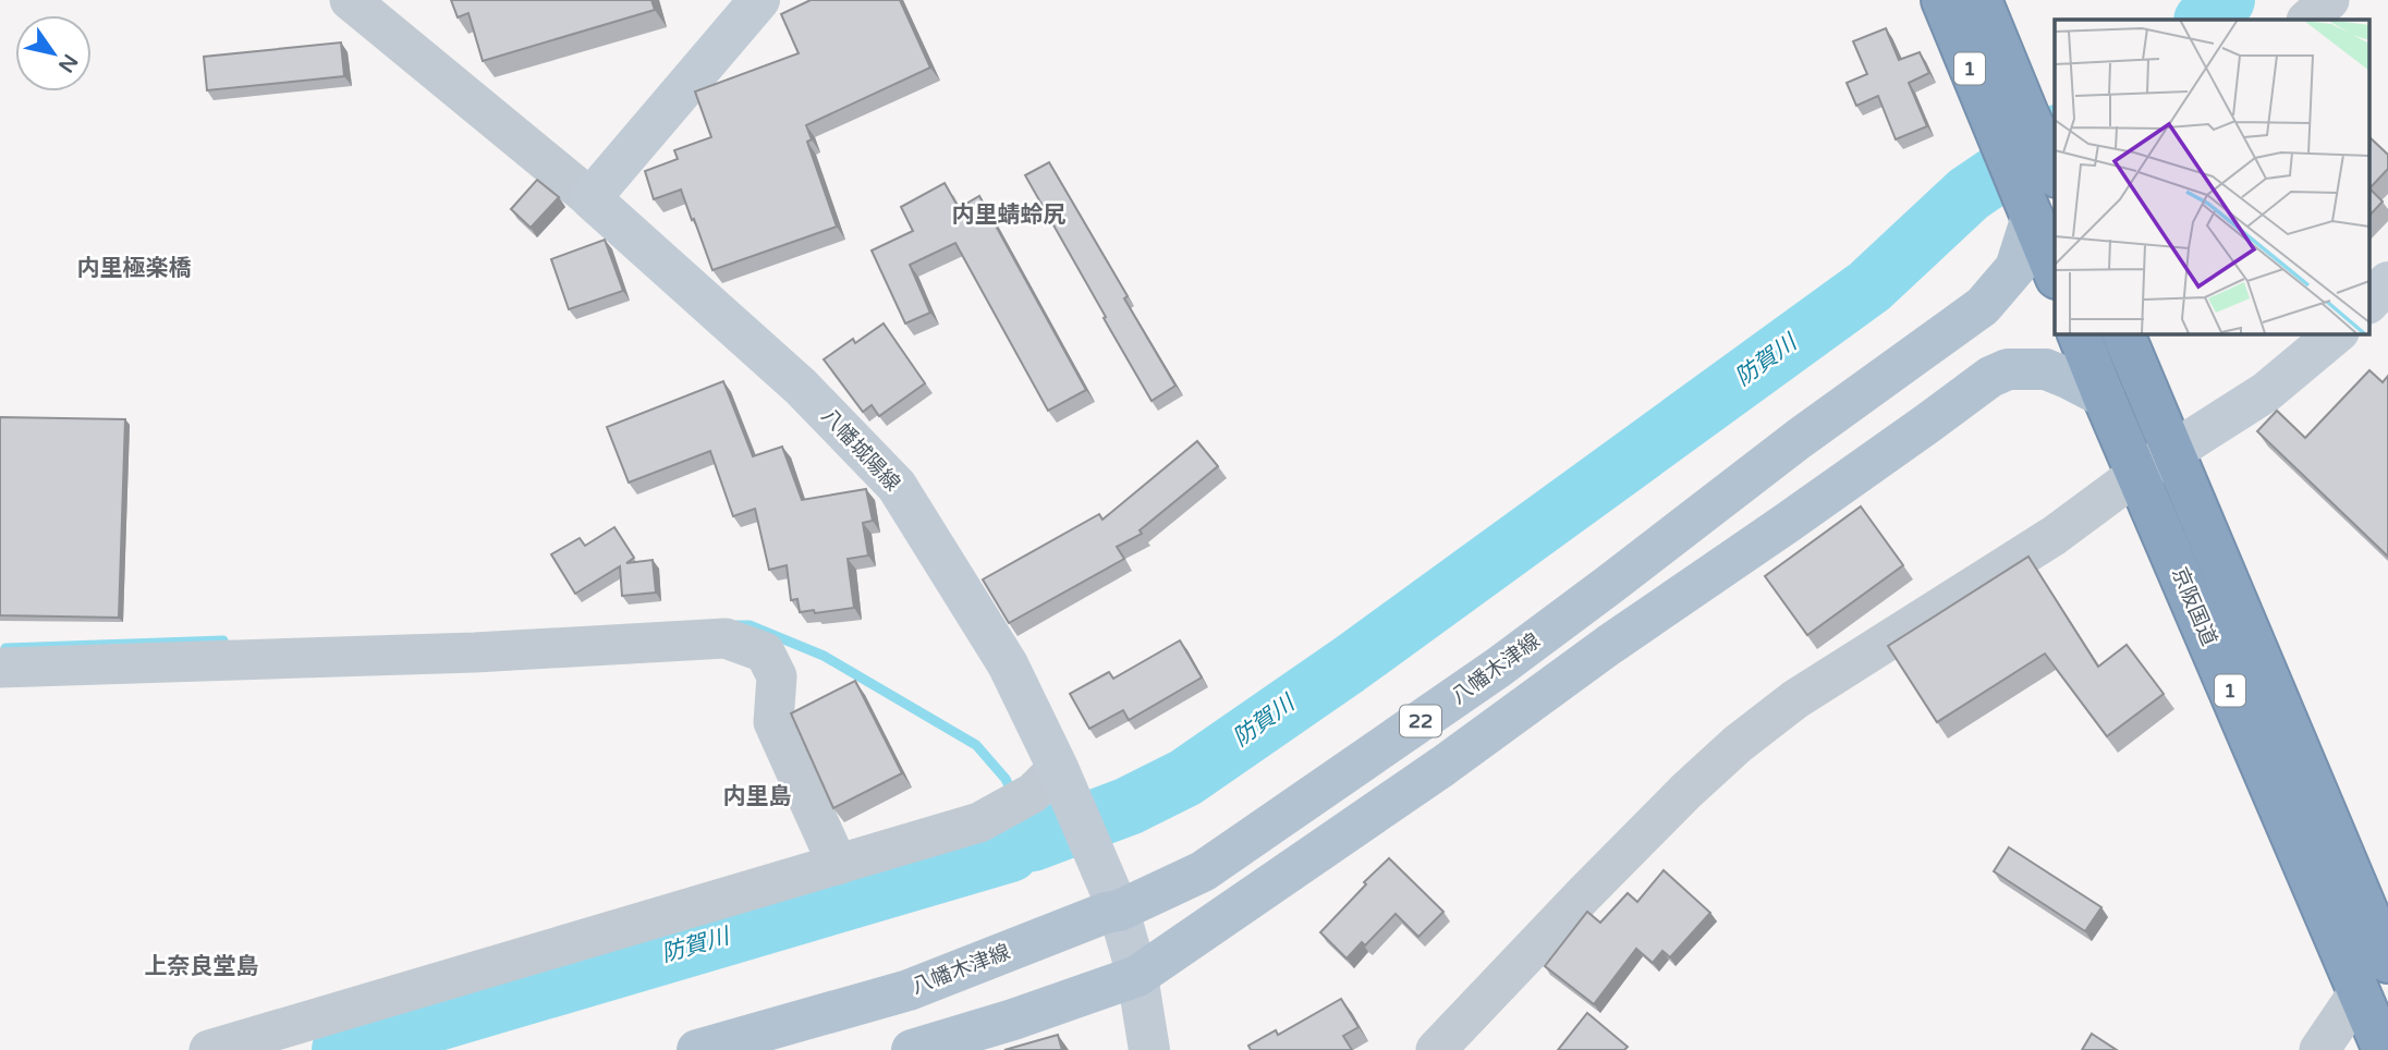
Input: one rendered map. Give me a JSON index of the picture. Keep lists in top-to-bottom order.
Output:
{
  "streets": {
    "highway": ["1", "京阪国道"],
    "main road": ["八幡城陽線", "八幡木津線", "22"]
  },
  "crossings": [
    ["1", "八幡木津線"],
    ["八幡城陽線", "八幡木津線"],
    ["八幡城陽線", "22"],
    ["京阪国道", "22"]
  ],
  "districts": [
    "内里蜻蛉尻",
    "内里極楽橋",
    "内里島",
    "上奈良堂島"
  ],
  "water": ["防賀川"],
  "north": "bottom right"
}
